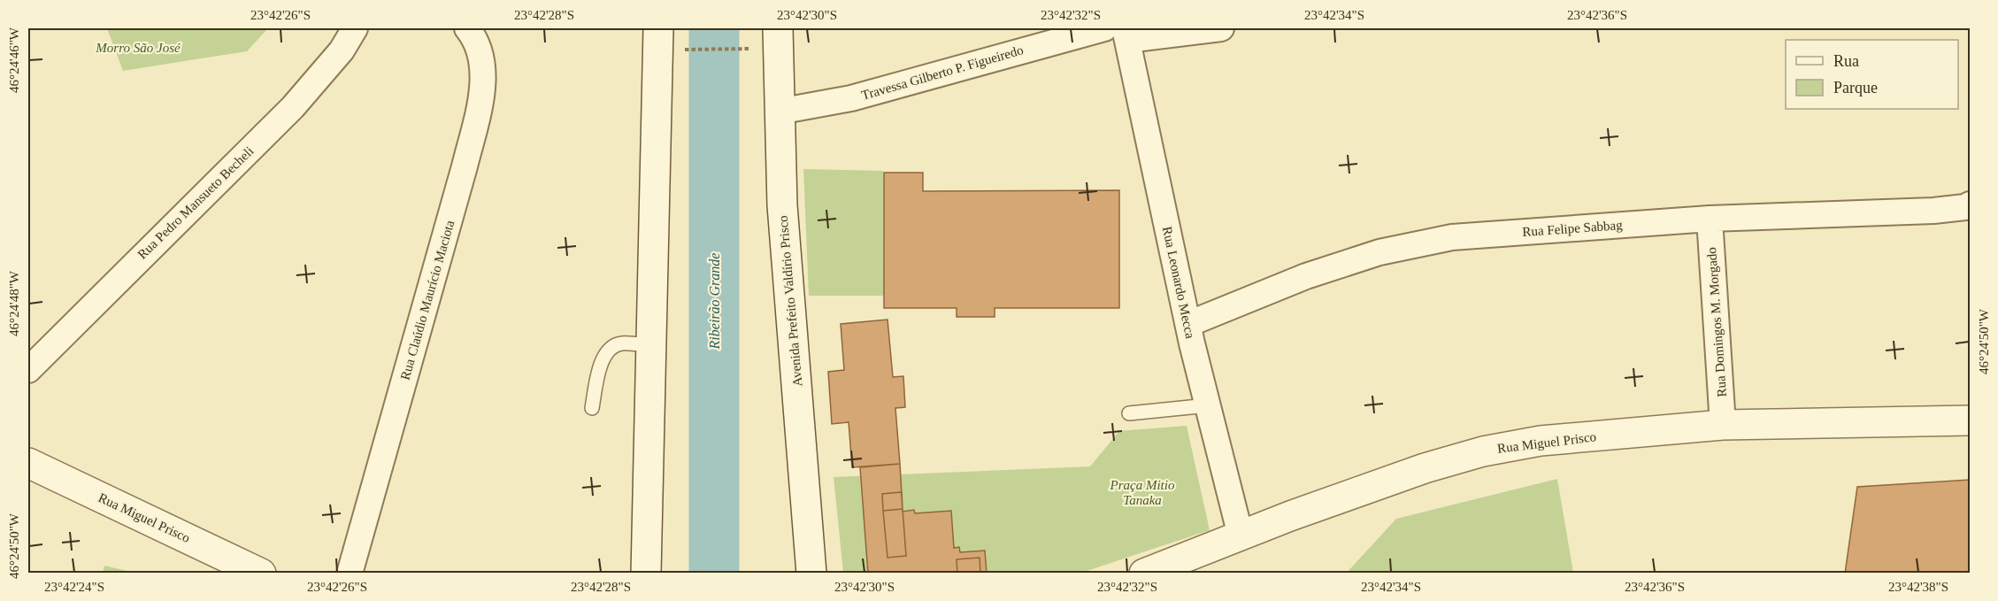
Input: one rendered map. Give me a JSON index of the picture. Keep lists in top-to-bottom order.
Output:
{
  "streets": {
    "street": [
      "Travessa Gilberto P. Figueiredo",
      "Rua Pedro Mansueto Becheli",
      "Rua Felipe Sabbag",
      "Rua Leonardo Mecca",
      "Rua Claúdio Maurício Maciota",
      "Avenida Prefeito Valdírio Prisco",
      "Rua Domingos M. Morgado",
      "Rua Miguel Prisco"
    ]
  },
  "crossings": [
    ["Travessa Gilberto P. Figueiredo", "Avenida Prefeito Valdírio Prisco"],
    ["Rua Felipe Sabbag", "Rua Leonardo Mecca"],
    ["Rua Felipe Sabbag", "Rua Domingos M. Morgado"],
    ["Rua Leonardo Mecca", "Rua Miguel Prisco"],
    ["Rua Domingos M. Morgado", "Rua Miguel Prisco"]
  ],
  "water": ["Ribeirão Grande"],
  "parks": ["Morro São José", "Praça Mitio Tanaka"],
  "legend": ["Rua", "Parque"],
  "coordinates": [
    "23°42'26\"S",
    "23°42'28\"S",
    "23°42'30\"S",
    "23°42'32\"S",
    "23°42'34\"S",
    "23°42'36\"S",
    "46°24'46\"W",
    "46°24'48\"W",
    "46°24'50\"W",
    "23°42'24\"S",
    "23°42'38\"S"
  ]
}
